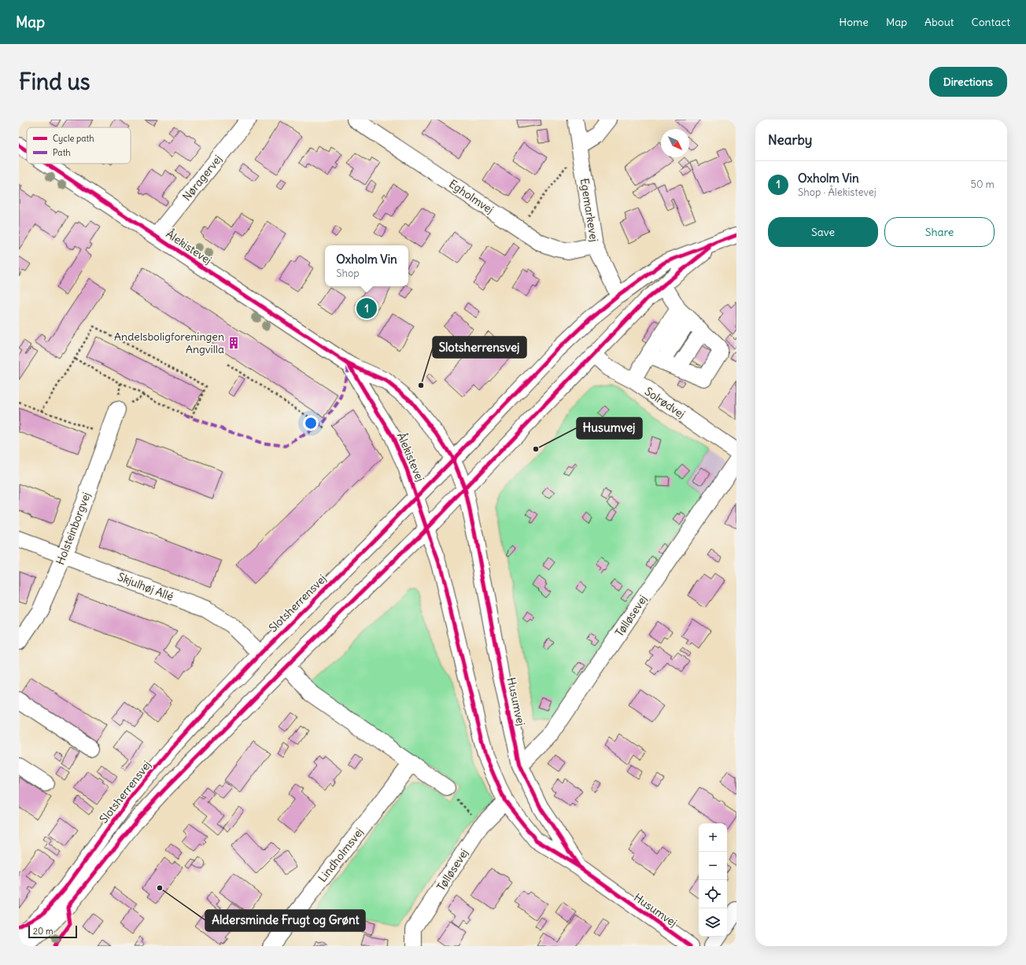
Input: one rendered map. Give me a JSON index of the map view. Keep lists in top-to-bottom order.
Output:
{
  "streets": {
    "street": [
      "Nøragervej",
      "Egholmvej",
      "Egemarkevej",
      "Ålekistevej",
      "Solrødvej",
      "Holsteinborgvej",
      "Skjulhøj Allé",
      "Slotsherrensvej",
      "Tølløsevej",
      "Husumvej",
      "Lindholmsvej"
    ]
  },
  "crossings": [
    ["Nøragervej", "Ålekistevej"],
    ["Egholmvej", "Egemarkevej"],
    ["Egemarkevej", "Slotsherrensvej"],
    ["Ålekistevej", "Slotsherrensvej"],
    ["Ålekistevej", "Husumvej"],
    ["Solrødvej", "Slotsherrensvej"],
    ["Holsteinborgvej", "Skjulhøj Allé"],
    ["Skjulhøj Allé", "Slotsherrensvej"],
    ["Slotsherrensvej", "Husumvej"],
    ["Tølløsevej", "Husumvej"]
  ],
  "places": {
    "building": ["Andelsboligforeningen Angvilla"],
    "other": ["Slotsherrensvej", "Husumvej", "Aldersminde Frugt og Grønt"]
  },
  "legend": ["Cycle path", "Path"],
  "scale_bar": "20 m",
  "north": "bottom right",
  "page": {
    "header": "Map",
    "nav": [
      "Home",
      "Map",
      "About",
      "Contact"
    ],
    "buttons": [
      "Directions",
      ["Save", "Share"]
    ],
    "title": "Find us",
    "heading": "Nearby",
    "list": [
      {
        "mark": "1",
        "name": "Oxholm Vin",
        "note": "Shop · Ålekistevej",
        "value": "50 m"
      }
    ],
    "popup": ["Oxholm Vin", "Shop"],
    "pins": "1",
    "map_buttons": ["+", "−"],
    "scale": "20 m"
  }
}
